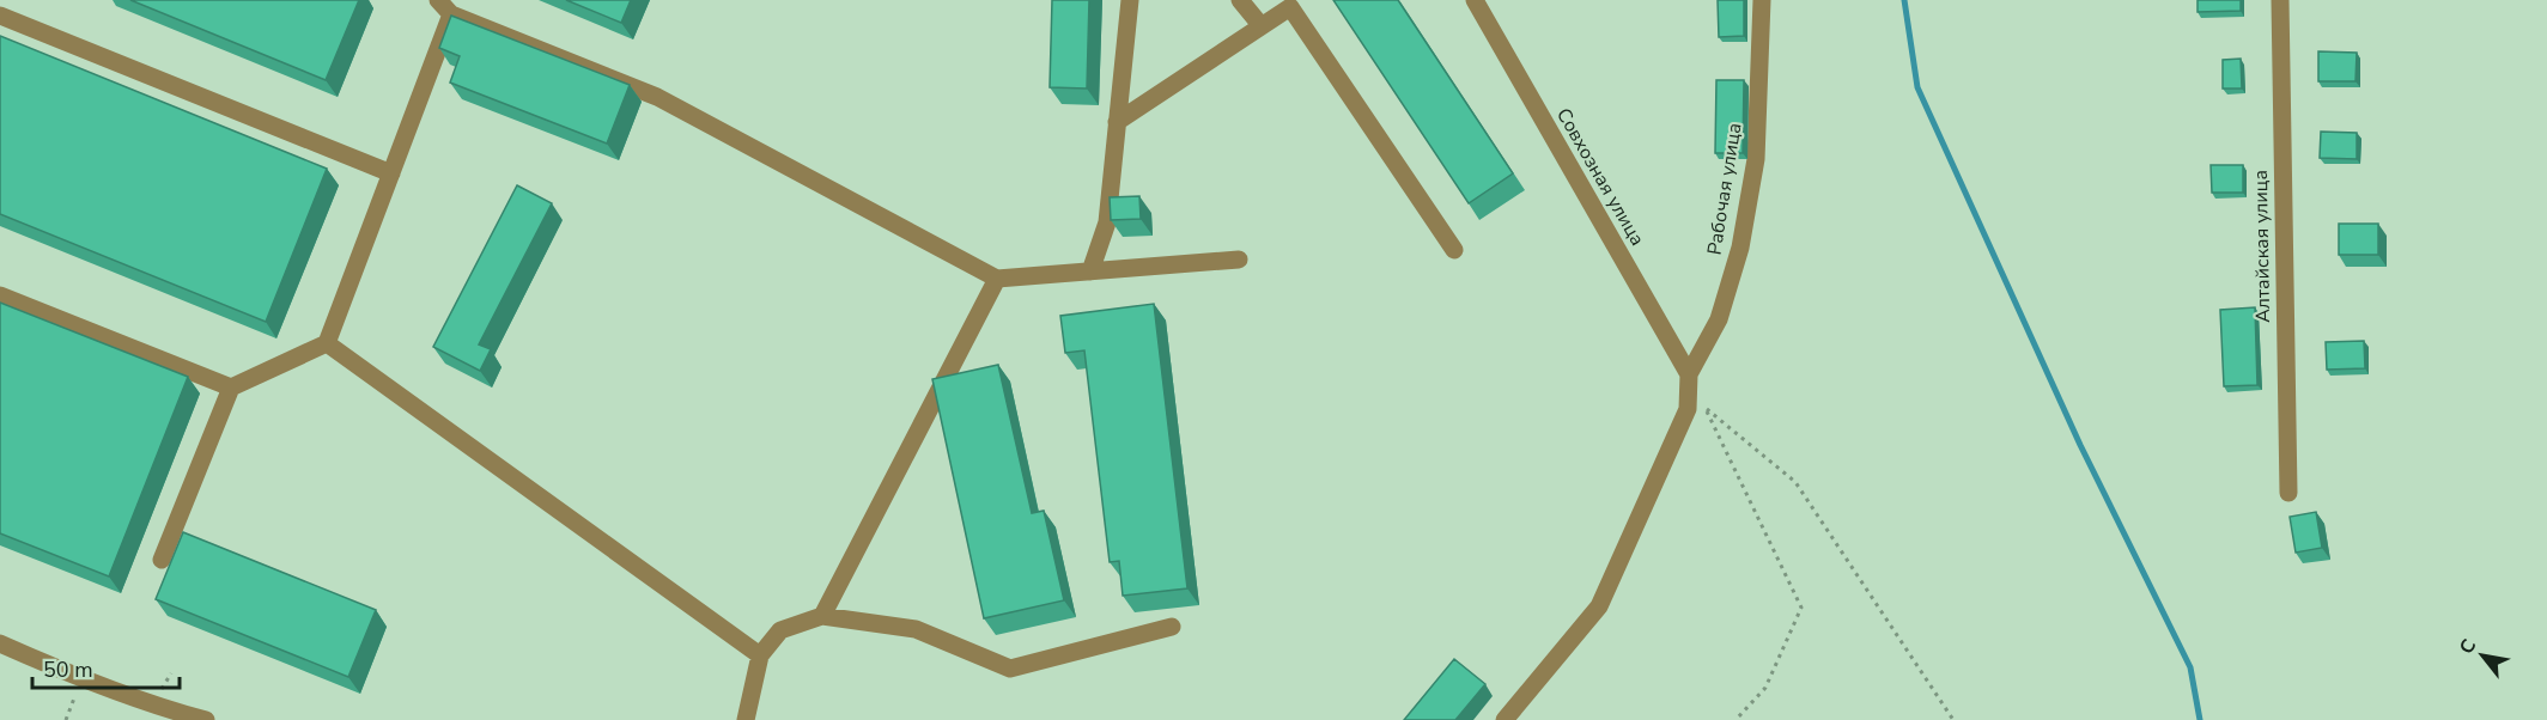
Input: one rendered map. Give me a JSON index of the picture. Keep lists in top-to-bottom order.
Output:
{
  "streets": {
    "street": ["Совхозная улица", "Рабочая улица", "Алтайская улица"]
  },
  "crossings": [
    ["Совхозная улица", "Рабочая улица"]
  ],
  "scale_bar": "50 m",
  "north": "top left"
}
